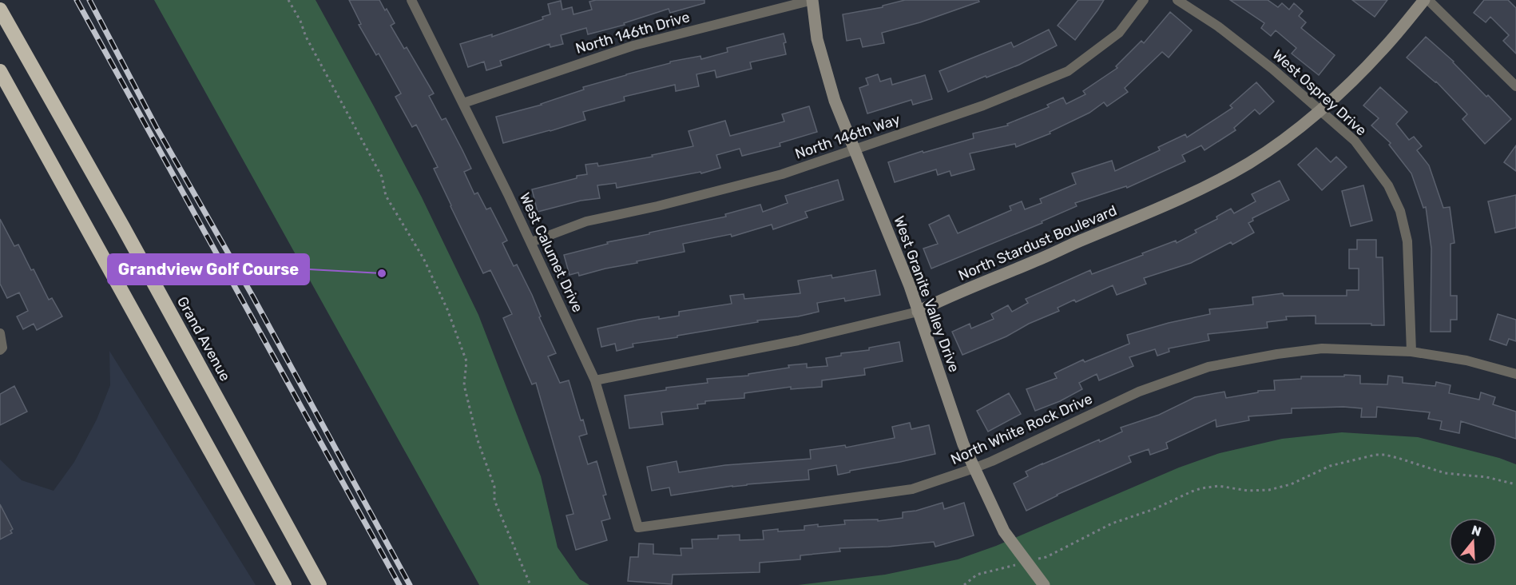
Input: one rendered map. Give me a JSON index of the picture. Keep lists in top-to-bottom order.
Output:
{
  "streets": {
    "highway": ["Grand Avenue"],
    "street": [
      "North 146th Drive",
      "West Osprey Drive",
      "North 146th Way",
      "North Stardust Boulevard",
      "West Calumet Drive",
      "West Granite Valley Drive",
      "North White Rock Drive"
    ]
  },
  "crossings": [
    ["North 146th Drive", "West Calumet Drive"],
    ["North 146th Drive", "West Granite Valley Drive"],
    ["West Osprey Drive", "North Stardust Boulevard"],
    ["West Osprey Drive", "North White Rock Drive"],
    ["North 146th Way", "West Calumet Drive"],
    ["North 146th Way", "West Granite Valley Drive"],
    ["North Stardust Boulevard", "West Calumet Drive"],
    ["North Stardust Boulevard", "West Granite Valley Drive"],
    ["West Calumet Drive", "North White Rock Drive"],
    ["West Granite Valley Drive", "North White Rock Drive"]
  ],
  "places": ["Grandview Golf Course"],
  "north": "top"
}
